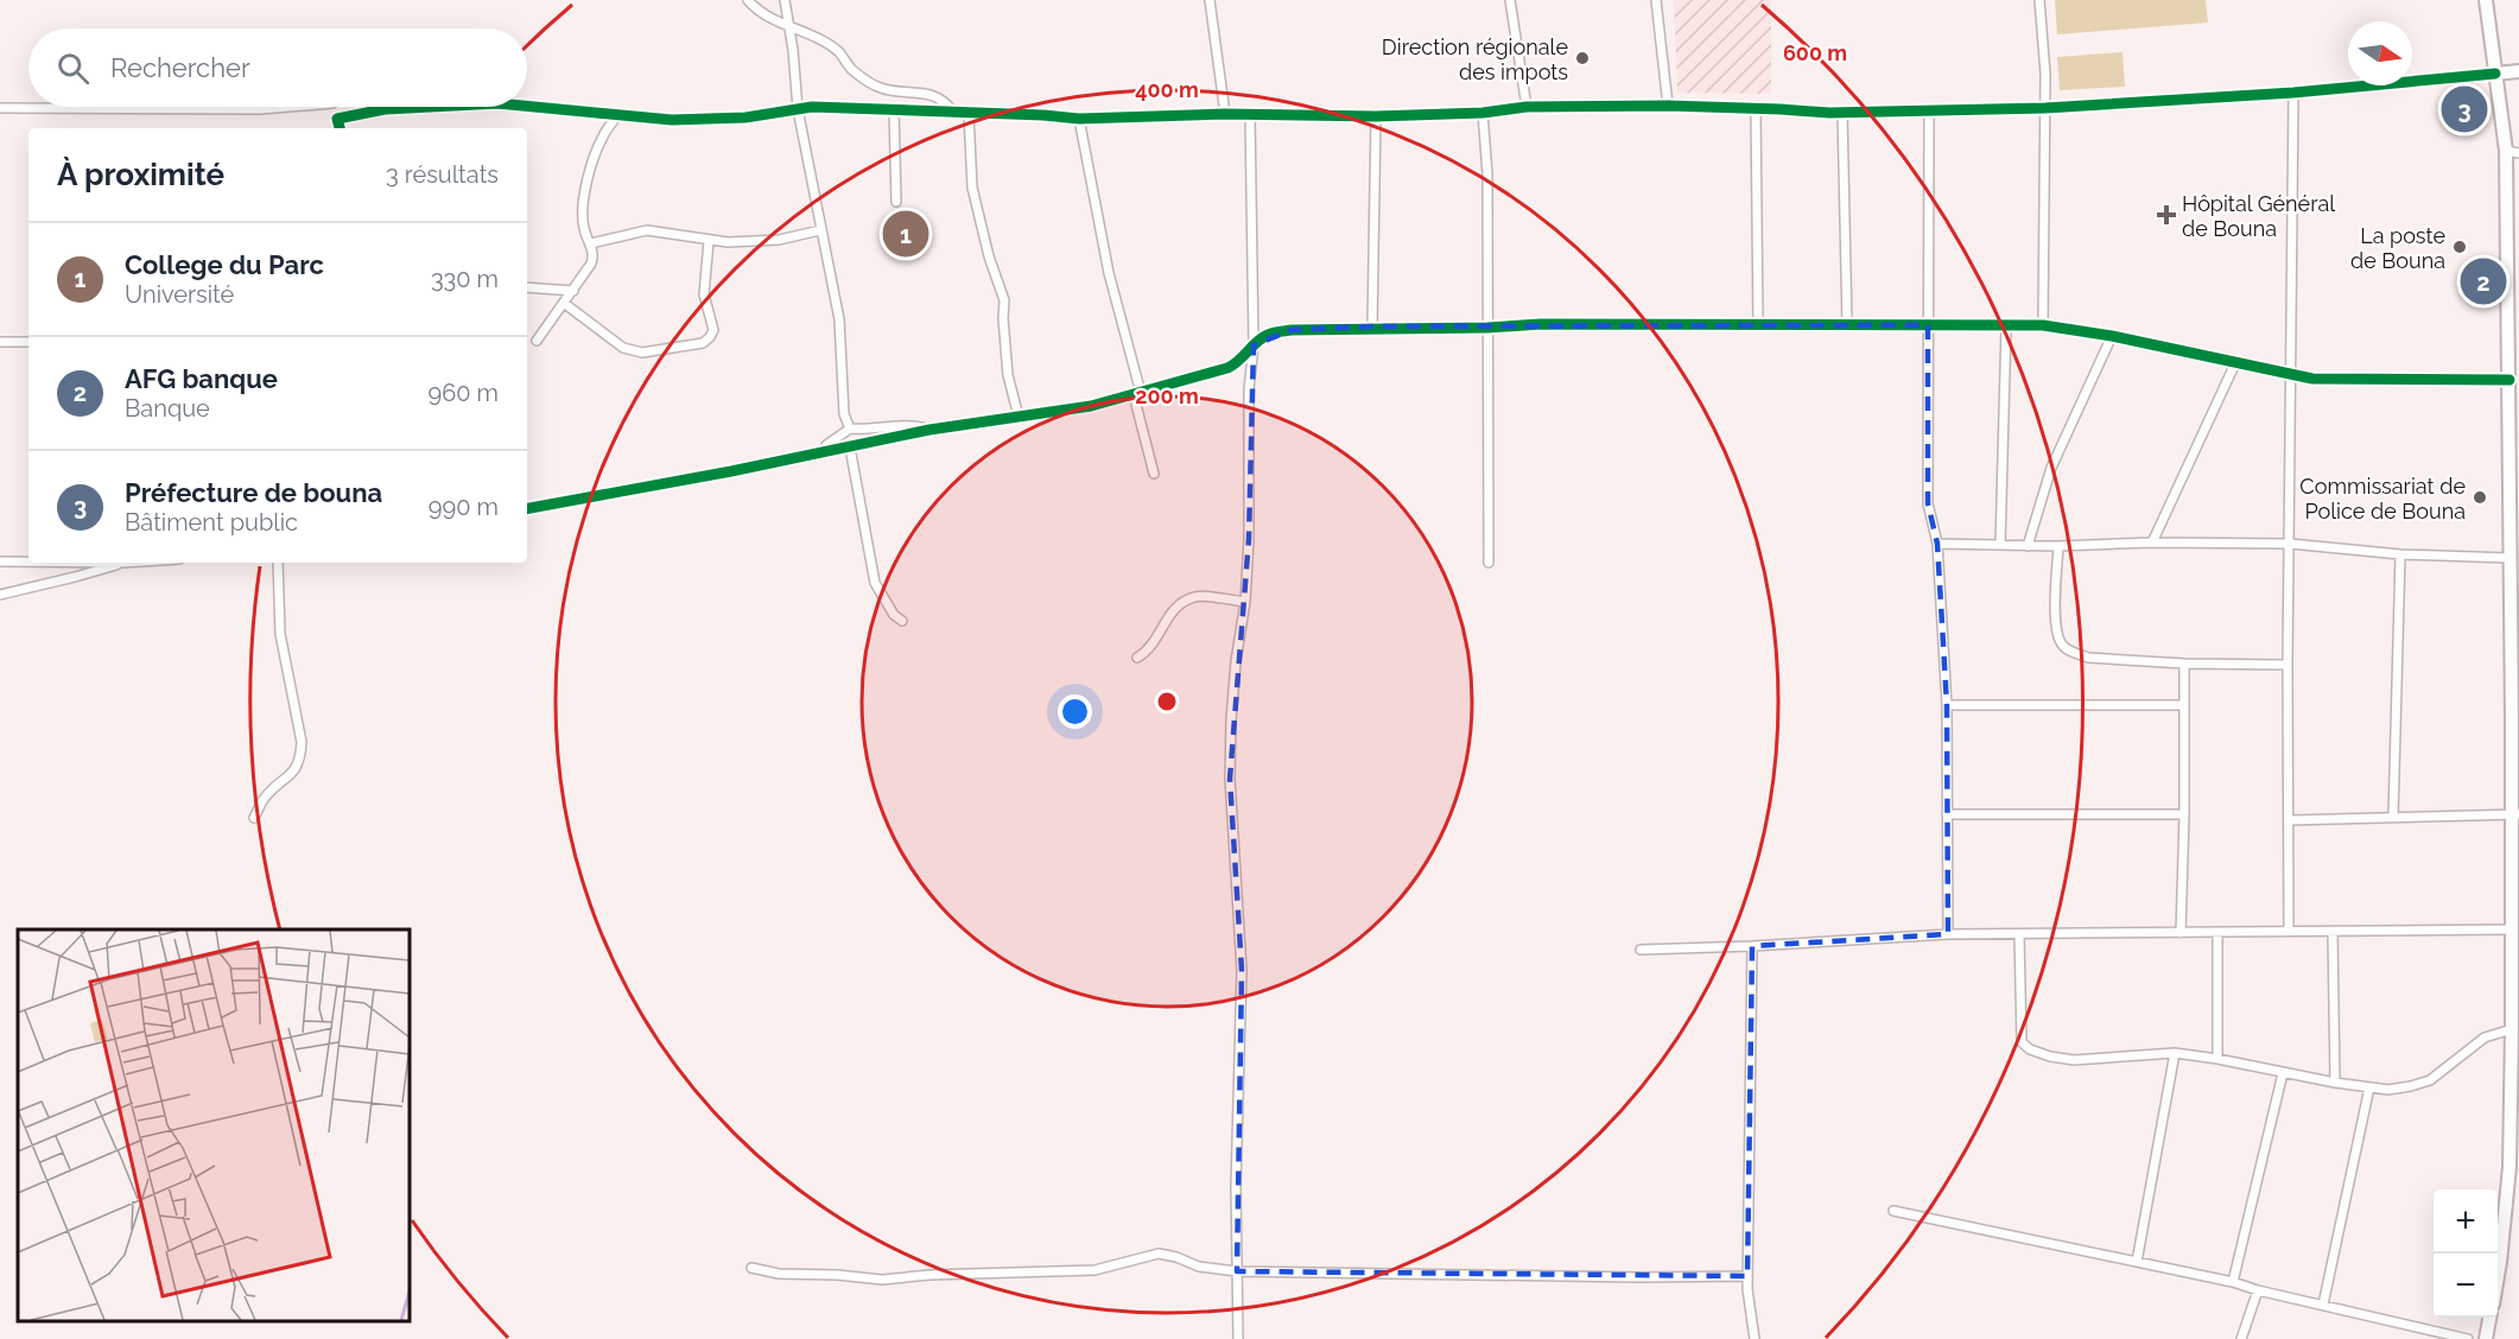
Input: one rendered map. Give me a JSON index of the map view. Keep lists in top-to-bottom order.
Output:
{
  "places": {
    "other": ["Direction régionale des impots", "La poste de Bouna", "Commissariat de Police de Bouna"],
    "health": ["Hôpital Général de Bouna"]
  },
  "north": "right",
  "page": {
    "search": "Rechercher",
    "pins": ["3", "1", "2"],
    "heading": ["À proximité", "3 résultats"],
    "list": [
      {
        "mark": "1",
        "name": "College du Parc",
        "note": "Université",
        "value": "330 m"
      },
      {
        "mark": "2",
        "name": "AFG banque",
        "note": "Banque",
        "value": "960 m"
      },
      {
        "mark": "3",
        "name": "Préfecture de bouna",
        "note": "Bâtiment public",
        "value": "990 m"
      }
    ],
    "map_buttons": ["+", "−"]
  },
  "rings": ["600 m", "400 m", "200 m"]
}
